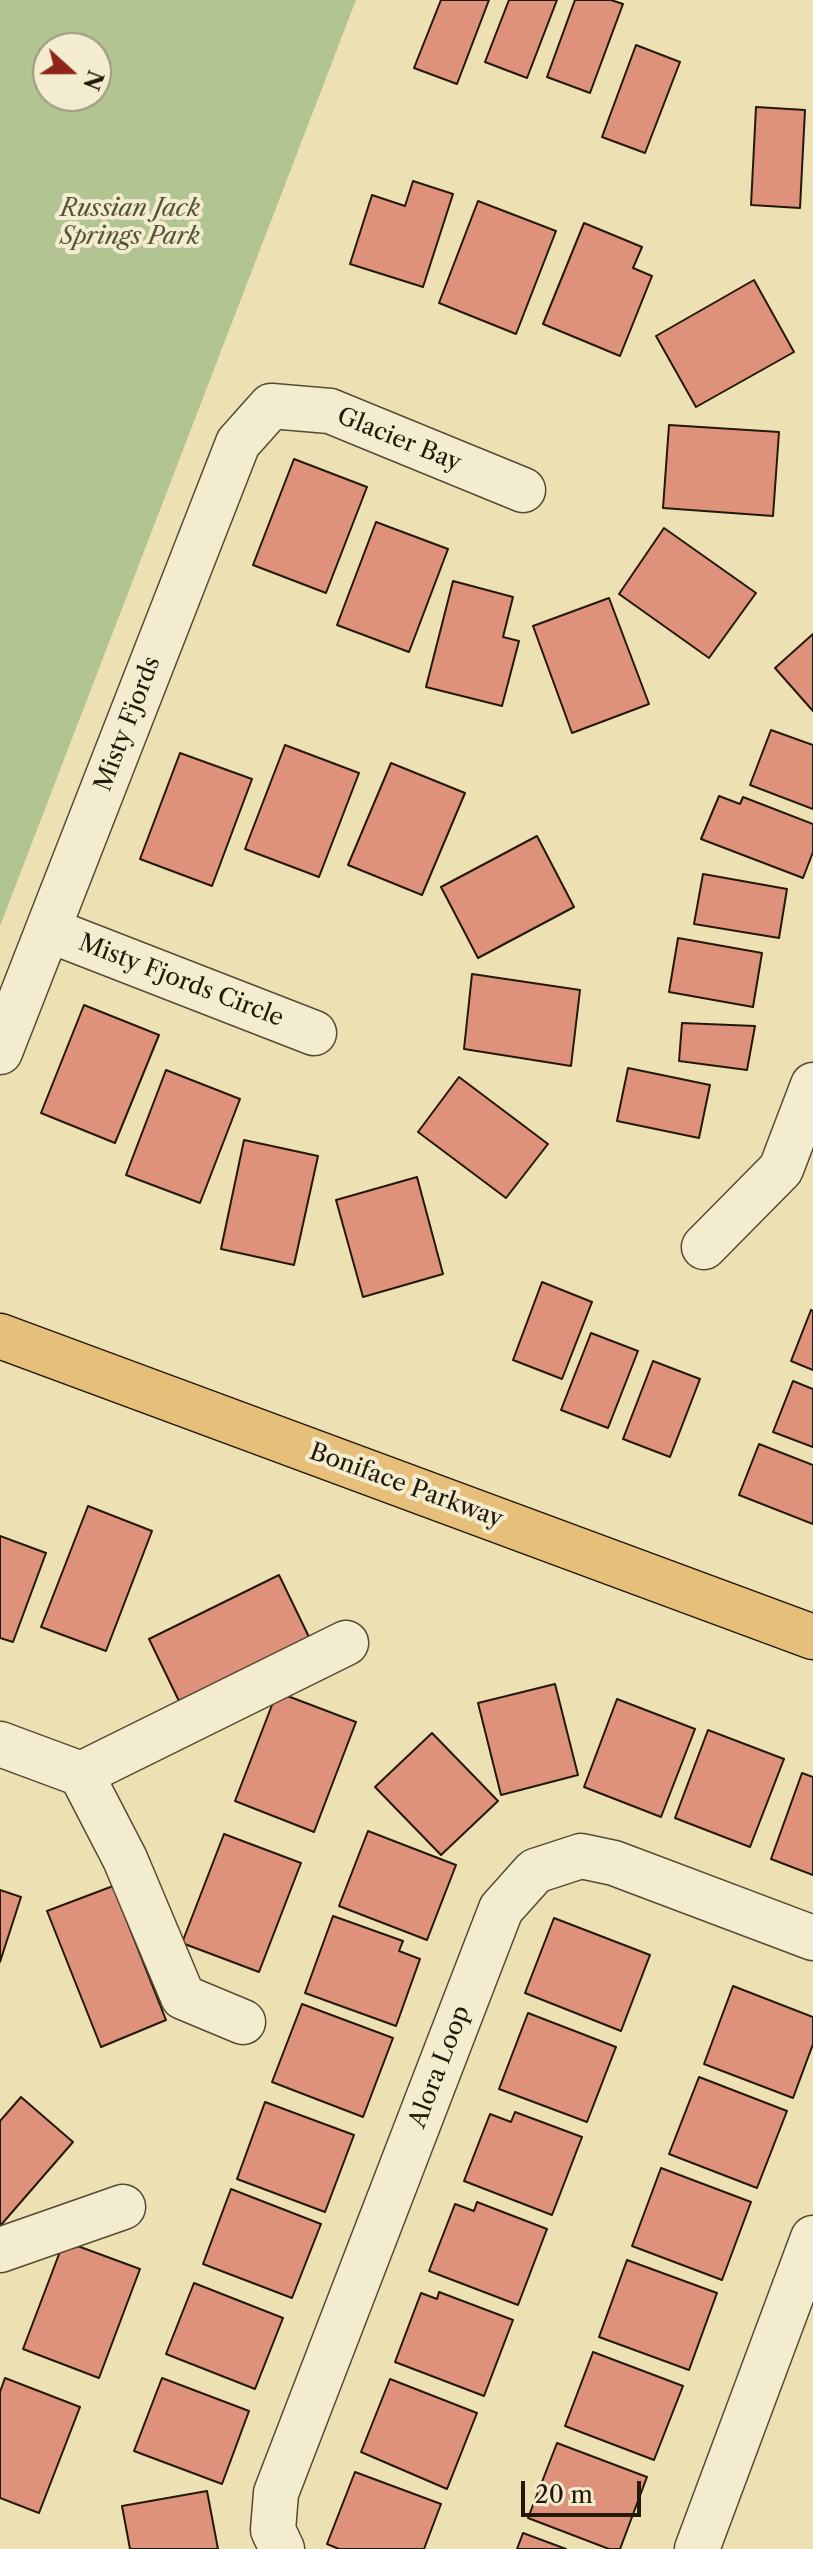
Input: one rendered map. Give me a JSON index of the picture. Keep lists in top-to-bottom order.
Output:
{
  "streets": {
    "main road": ["Boniface Parkway"],
    "street": [
      "Glacier Bay",
      "Misty Fjords",
      "Misty Fjords Circle",
      "Alora Loop"
    ]
  },
  "crossings": [
    ["Glacier Bay", "Misty Fjords"],
    ["Misty Fjords", "Misty Fjords Circle"]
  ],
  "parks": ["Russian Jack Springs Park"],
  "scale_bar": "20 m",
  "north": "right"
}
